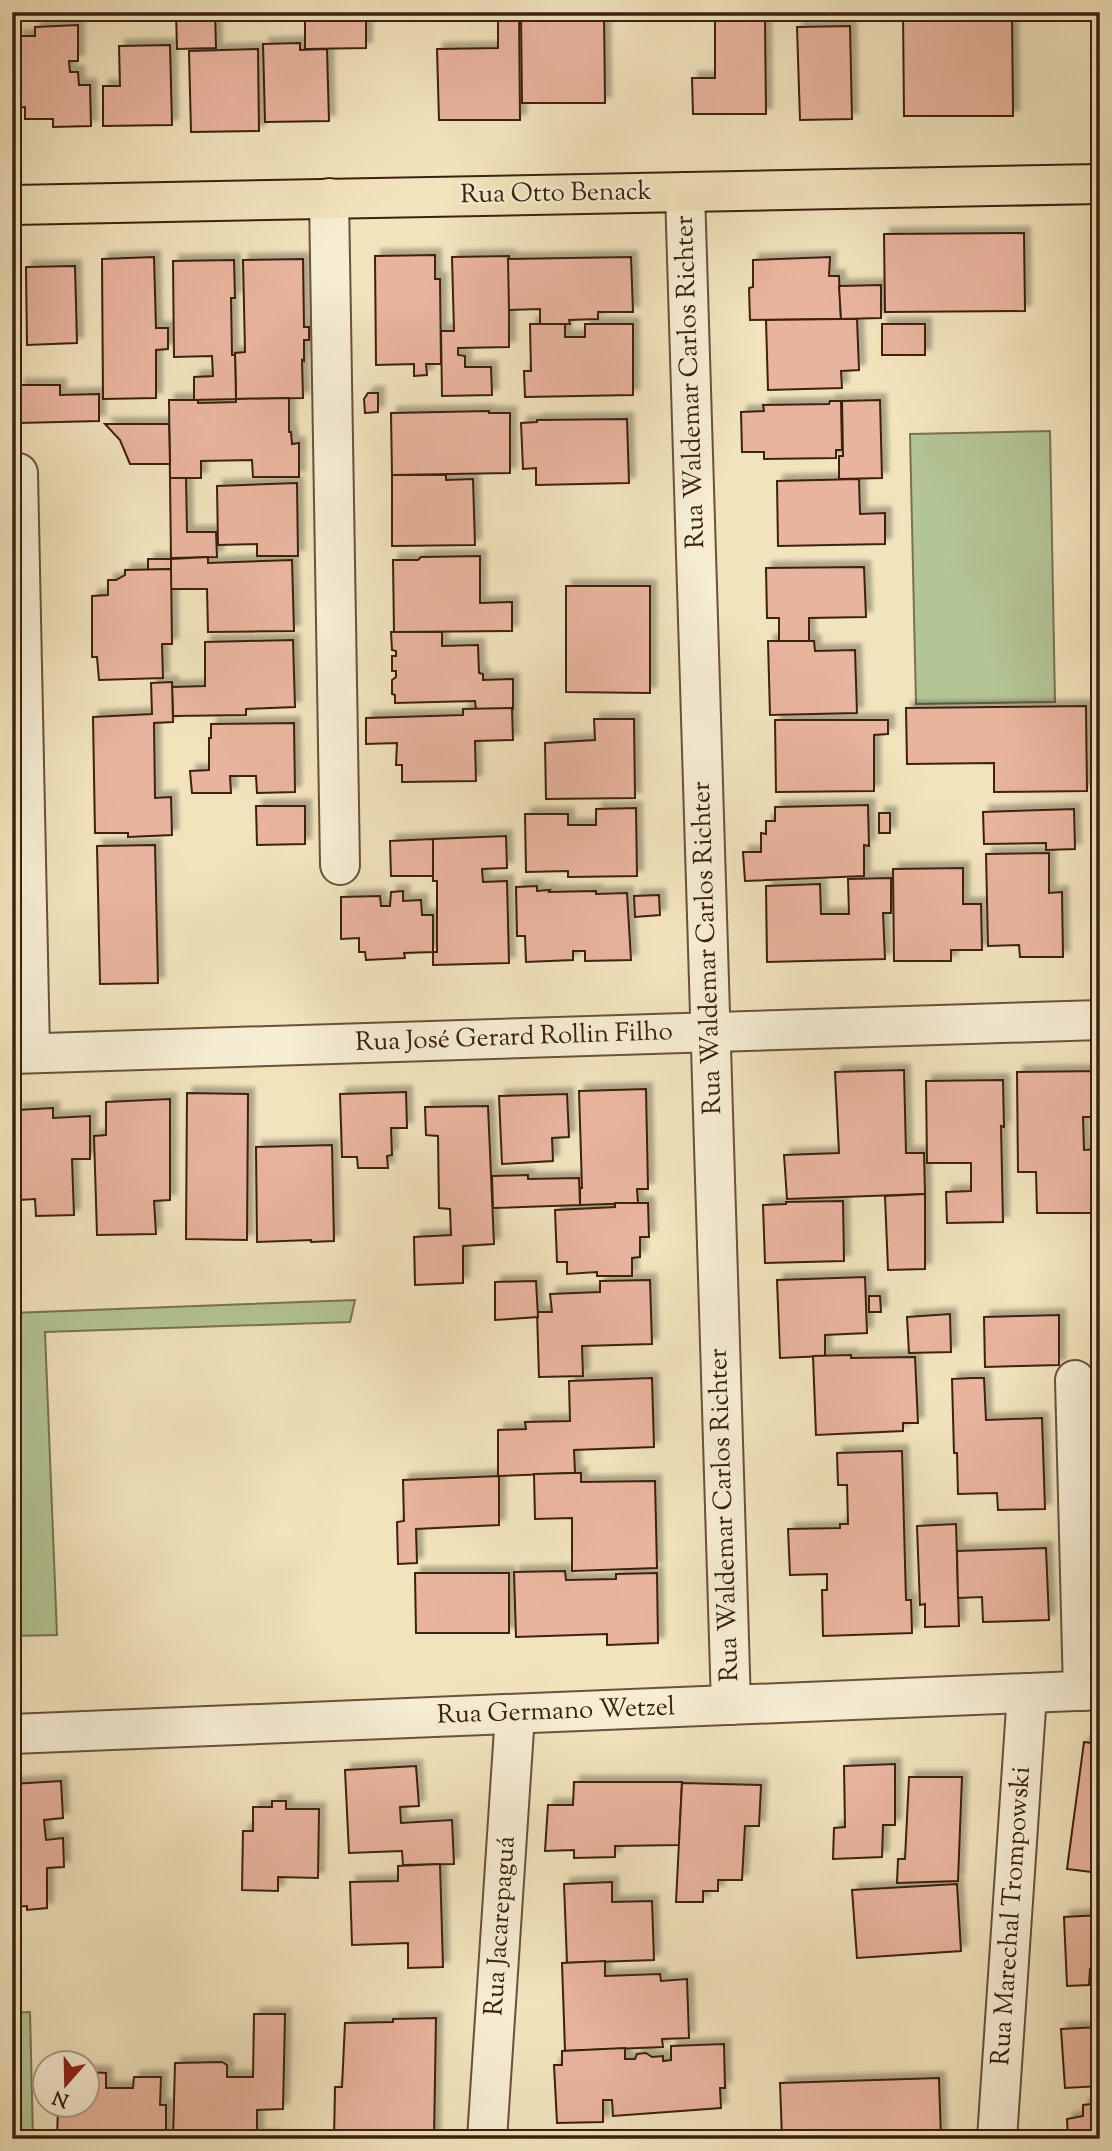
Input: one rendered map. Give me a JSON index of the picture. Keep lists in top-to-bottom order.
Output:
{
  "streets": {
    "main road": ["Rua Otto Benack"],
    "street": [
      "Rua Waldemar Carlos Richter",
      "Rua José Gerard Rollin Filho",
      "Rua Germano Wetzel",
      "Rua Marechal Trompowski",
      "Rua Jacarepaguá"
    ]
  },
  "crossings": [
    ["Rua Otto Benack", "Rua Waldemar Carlos Richter"],
    ["Rua Waldemar Carlos Richter", "Rua José Gerard Rollin Filho"],
    ["Rua Waldemar Carlos Richter", "Rua Germano Wetzel"],
    ["Rua Germano Wetzel", "Rua Marechal Trompowski"],
    ["Rua Germano Wetzel", "Rua Jacarepaguá"]
  ],
  "north": "bottom"
}
